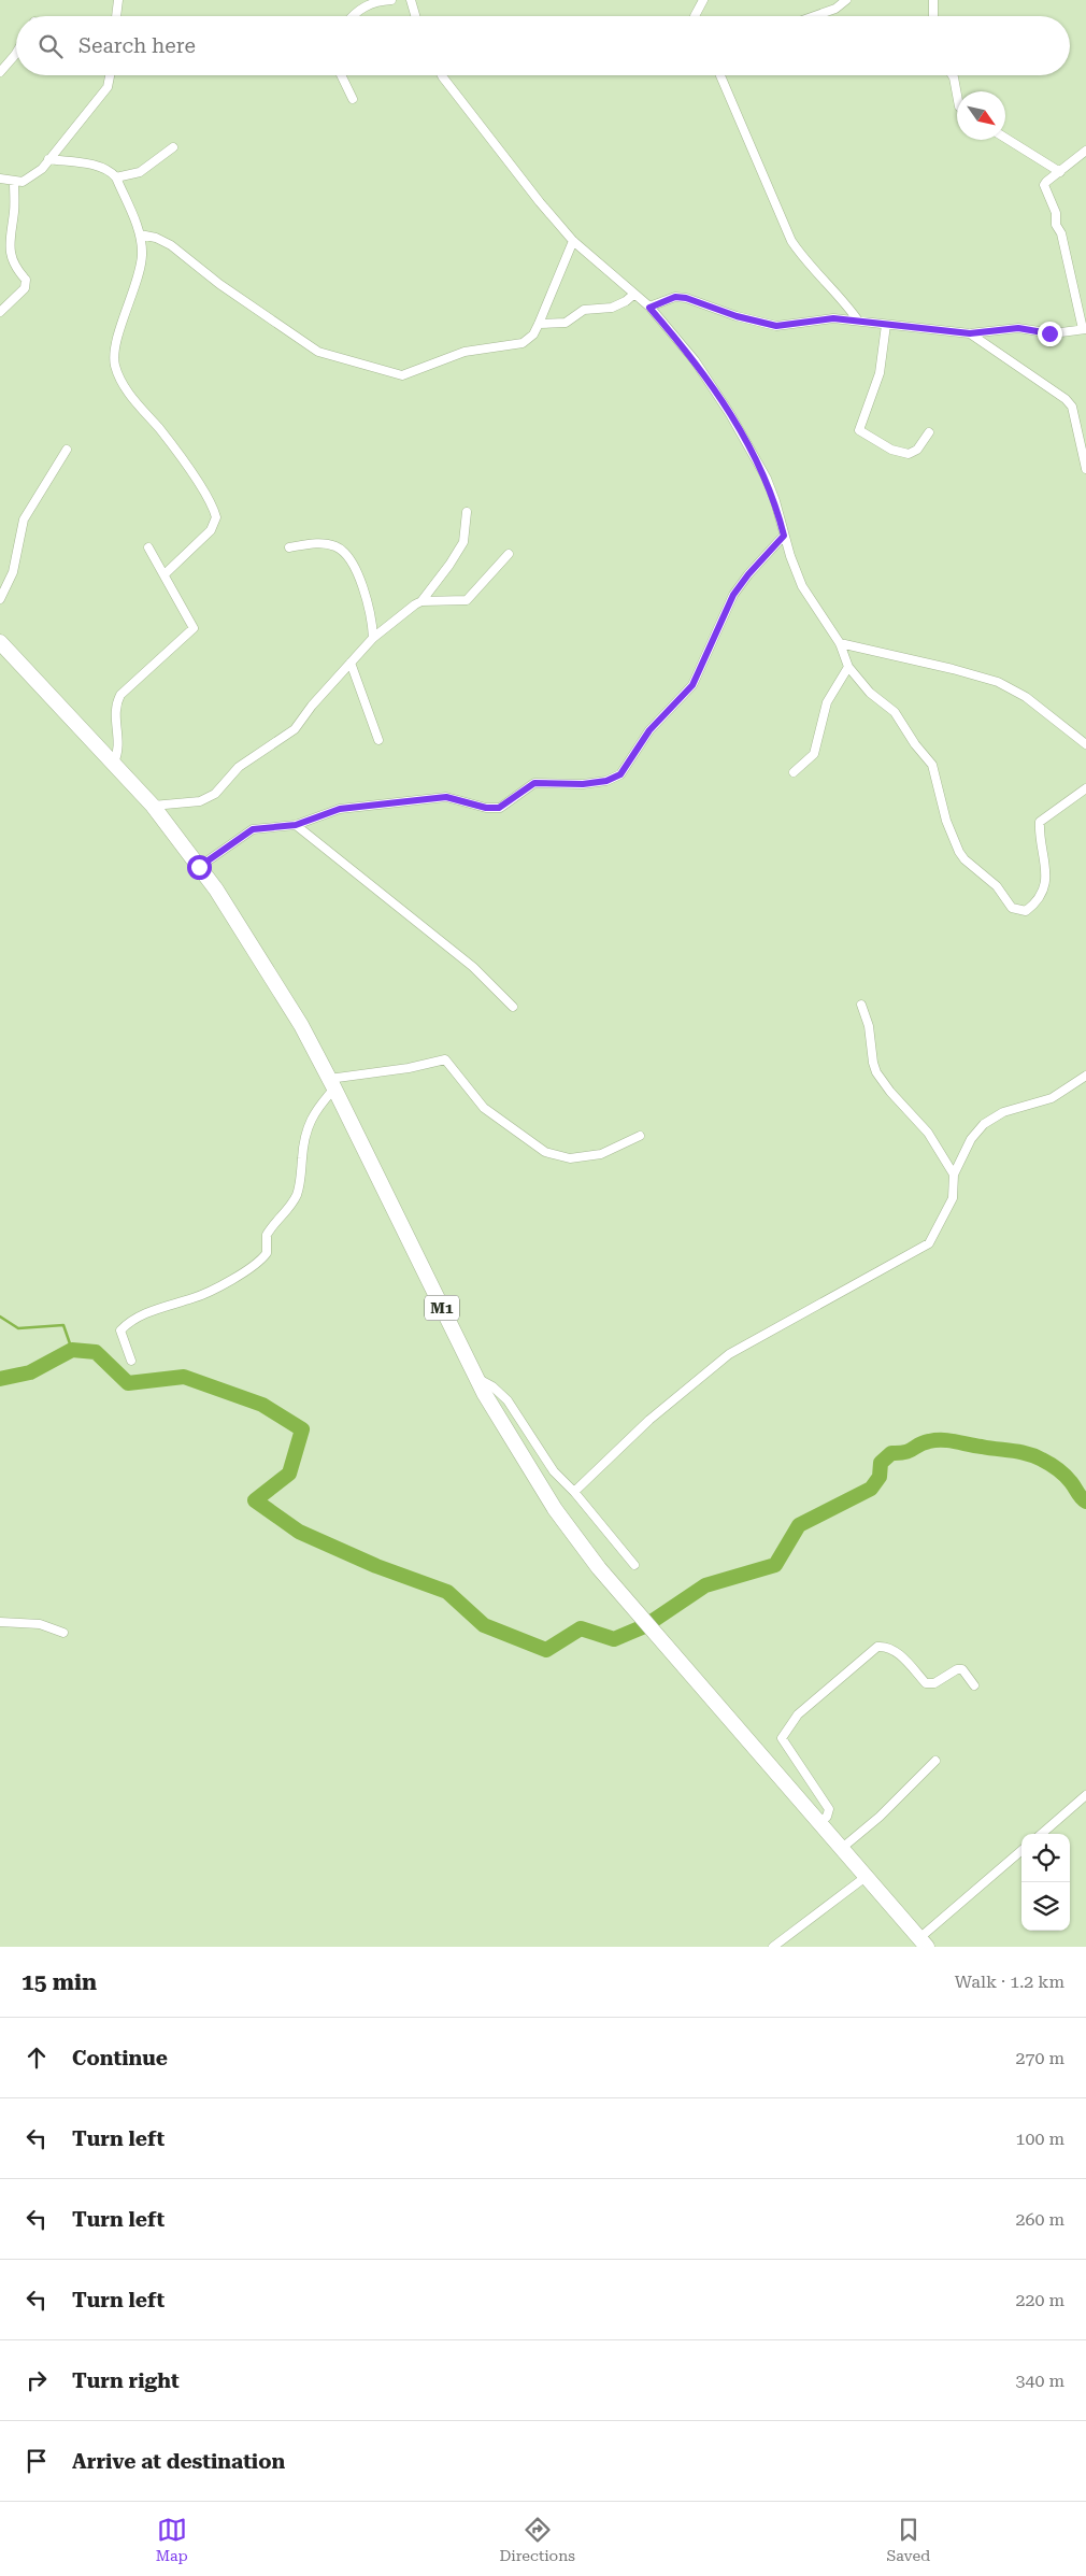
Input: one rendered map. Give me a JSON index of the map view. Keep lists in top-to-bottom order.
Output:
{
  "streets": {
    "highway": ["M1"]
  },
  "north": "bottom right",
  "page": {
    "search": "Search here",
    "heading": ["15 min", "Walk · 1.2 km"],
    "list": [
      ["Continue", "270 m"],
      ["Turn left", "100 m"],
      ["Turn left", "260 m"],
      ["Turn left", "220 m"],
      ["Turn right", "340 m"],
      "Arrive at destination"
    ],
    "nav": ["Map", "Directions", "Saved"]
  }
}
